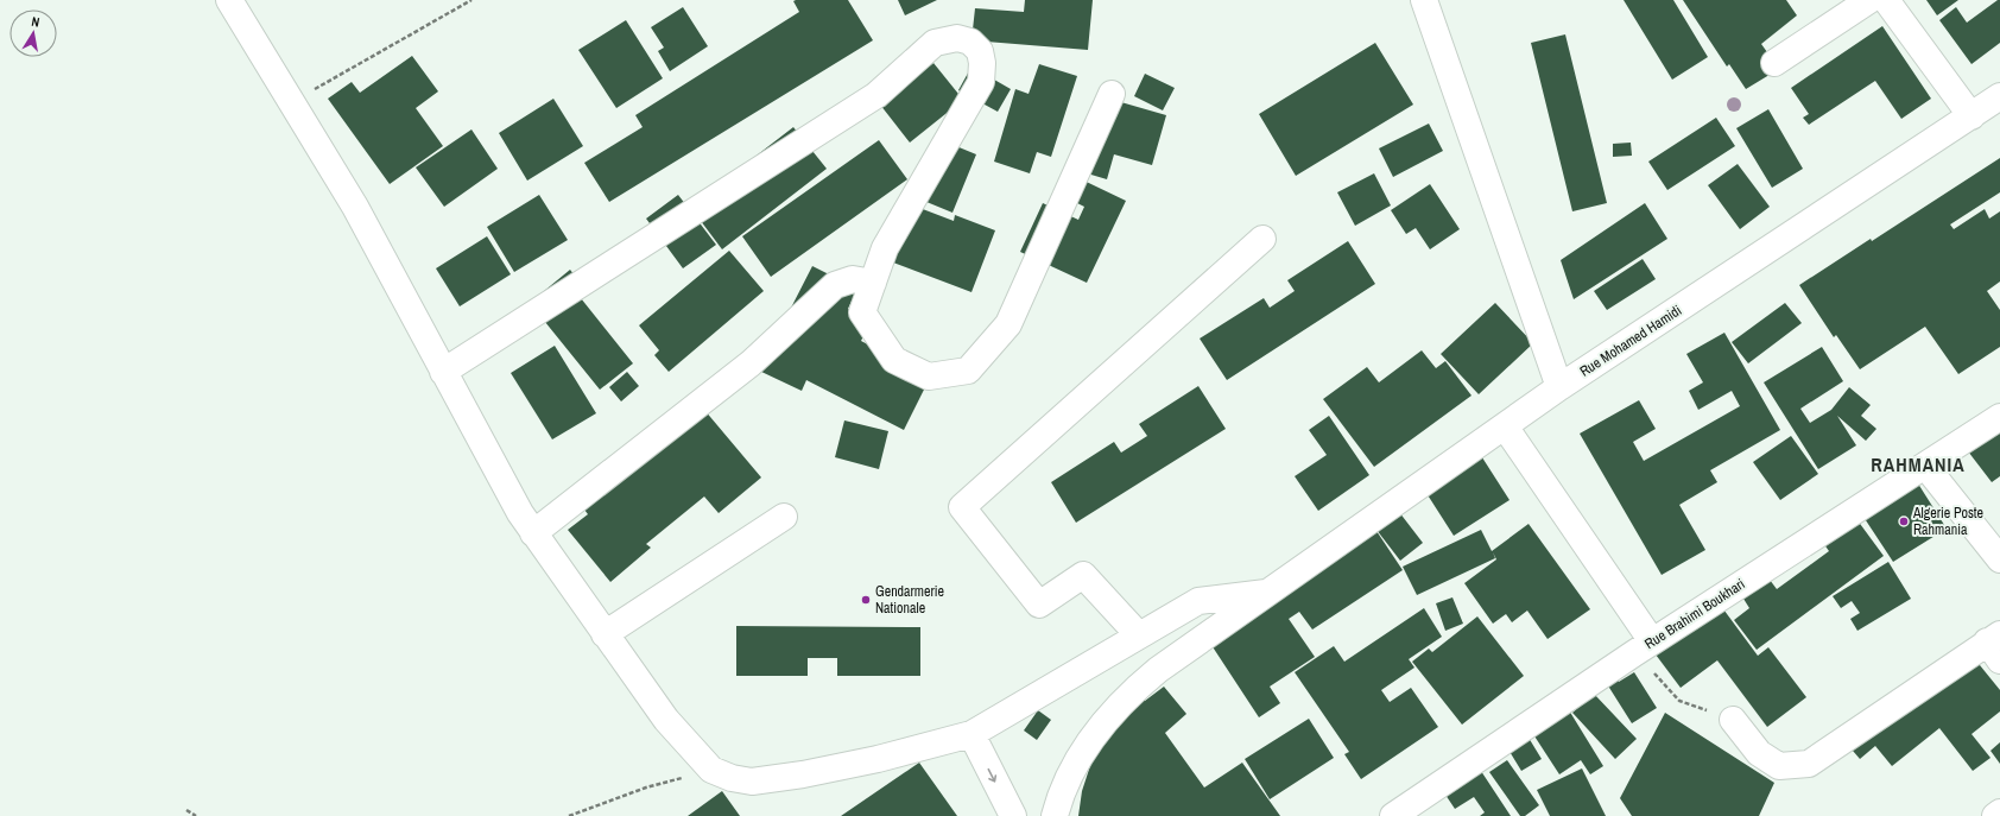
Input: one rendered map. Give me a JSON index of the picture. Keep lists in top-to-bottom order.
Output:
{
  "streets": {
    "street": ["Rue Mohamed Hamidi", "Rue Brahimi Boukhari"]
  },
  "districts": ["RAHMANIA"],
  "places": ["Algerie Poste Rahmania", "Gendarmerie Nationale"],
  "north": "top"
}
